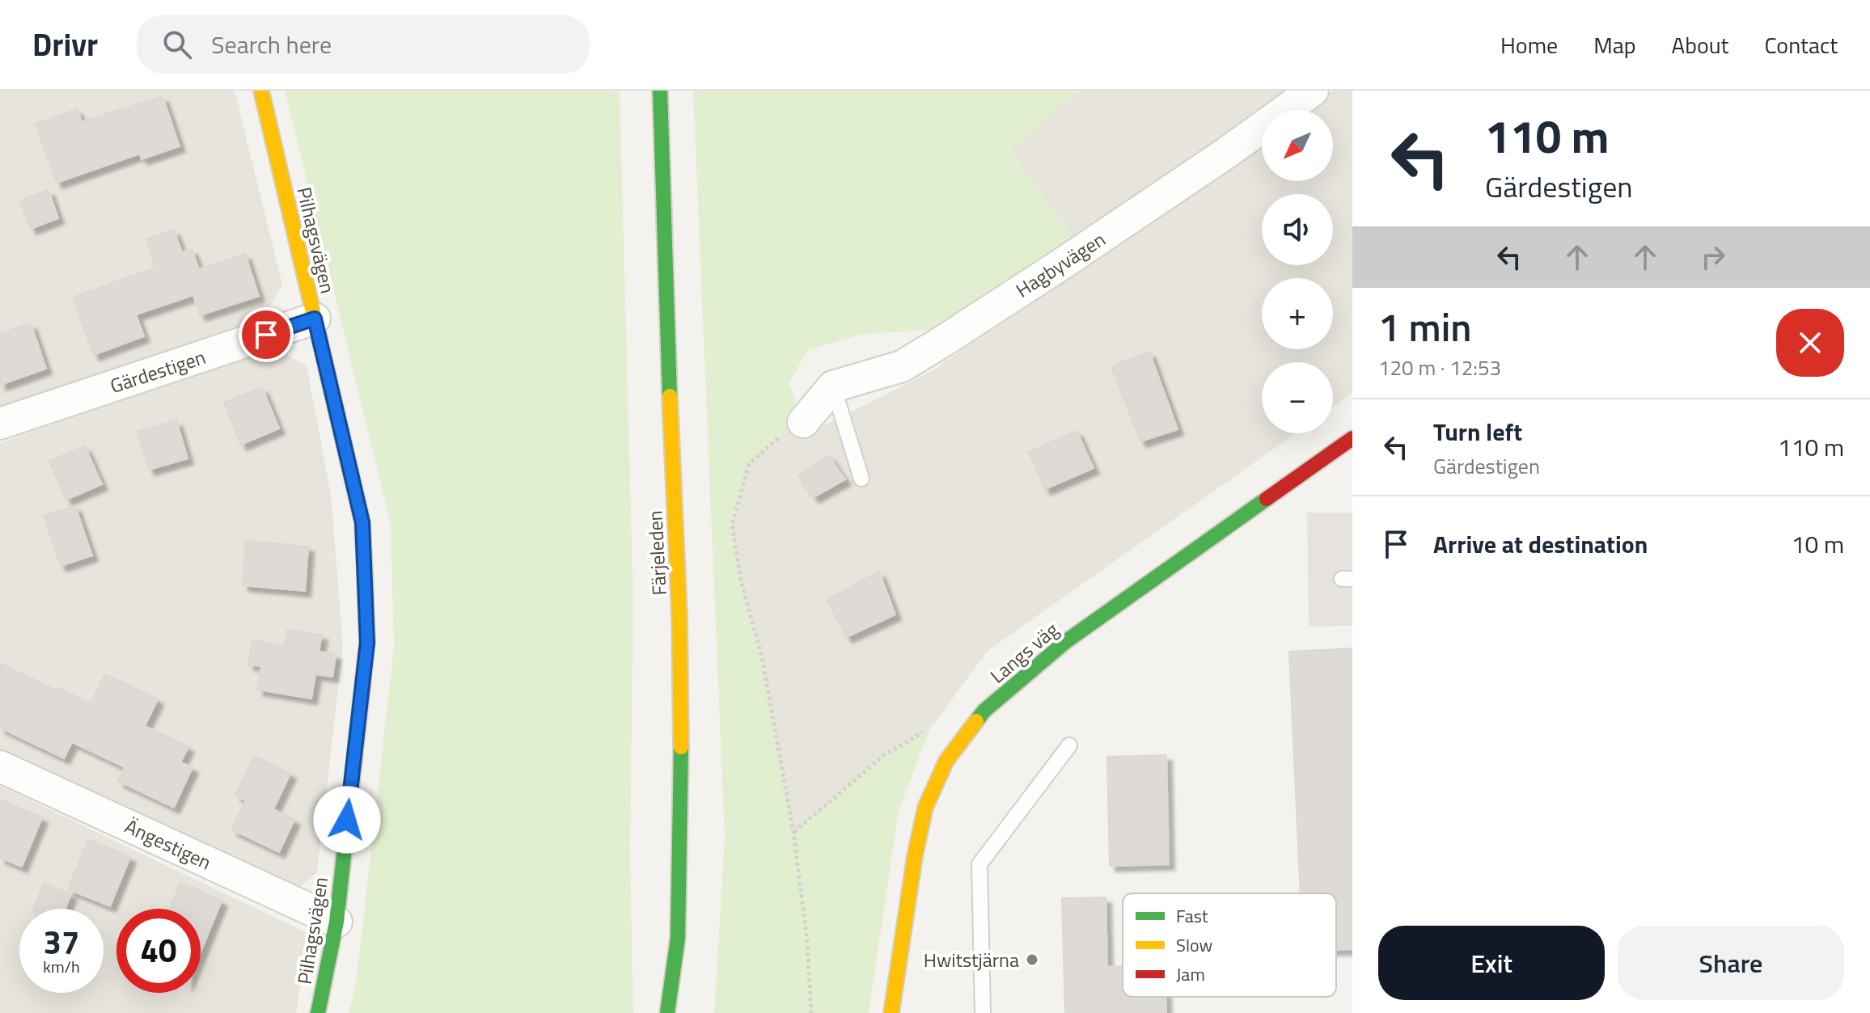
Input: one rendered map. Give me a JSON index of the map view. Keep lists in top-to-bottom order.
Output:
{
  "streets": {
    "street": [
      "Pilhagsvägen",
      "Hagbyvägen",
      "Gärdestigen",
      "Färjeleden",
      "Langs väg",
      "Ängestigen"
    ]
  },
  "crossings": [
    ["Pilhagsvägen", "Gärdestigen"],
    ["Pilhagsvägen", "Ängestigen"]
  ],
  "places": ["Hwitstjärna"],
  "legend": ["Fast", "Slow", "Jam"],
  "north": "bottom left",
  "page": {
    "header": "Drivr",
    "search": "Search here",
    "nav": [
      "Home",
      "Map",
      "About",
      "Contact"
    ],
    "turn": ["110 m", "Gärdestigen"],
    "map_buttons": ["+", "−"],
    "heading": ["1 min", "120 m · 12:53"],
    "list": [
      {
        "name": "Turn left",
        "note": "Gärdestigen",
        "value": "110 m"
      },
      {
        "name": "Arrive at destination",
        "value": "10 m"
      }
    ],
    "speed": "37 km/h",
    "limit": "40",
    "buttons": ["Exit", "Share"]
  }
}
